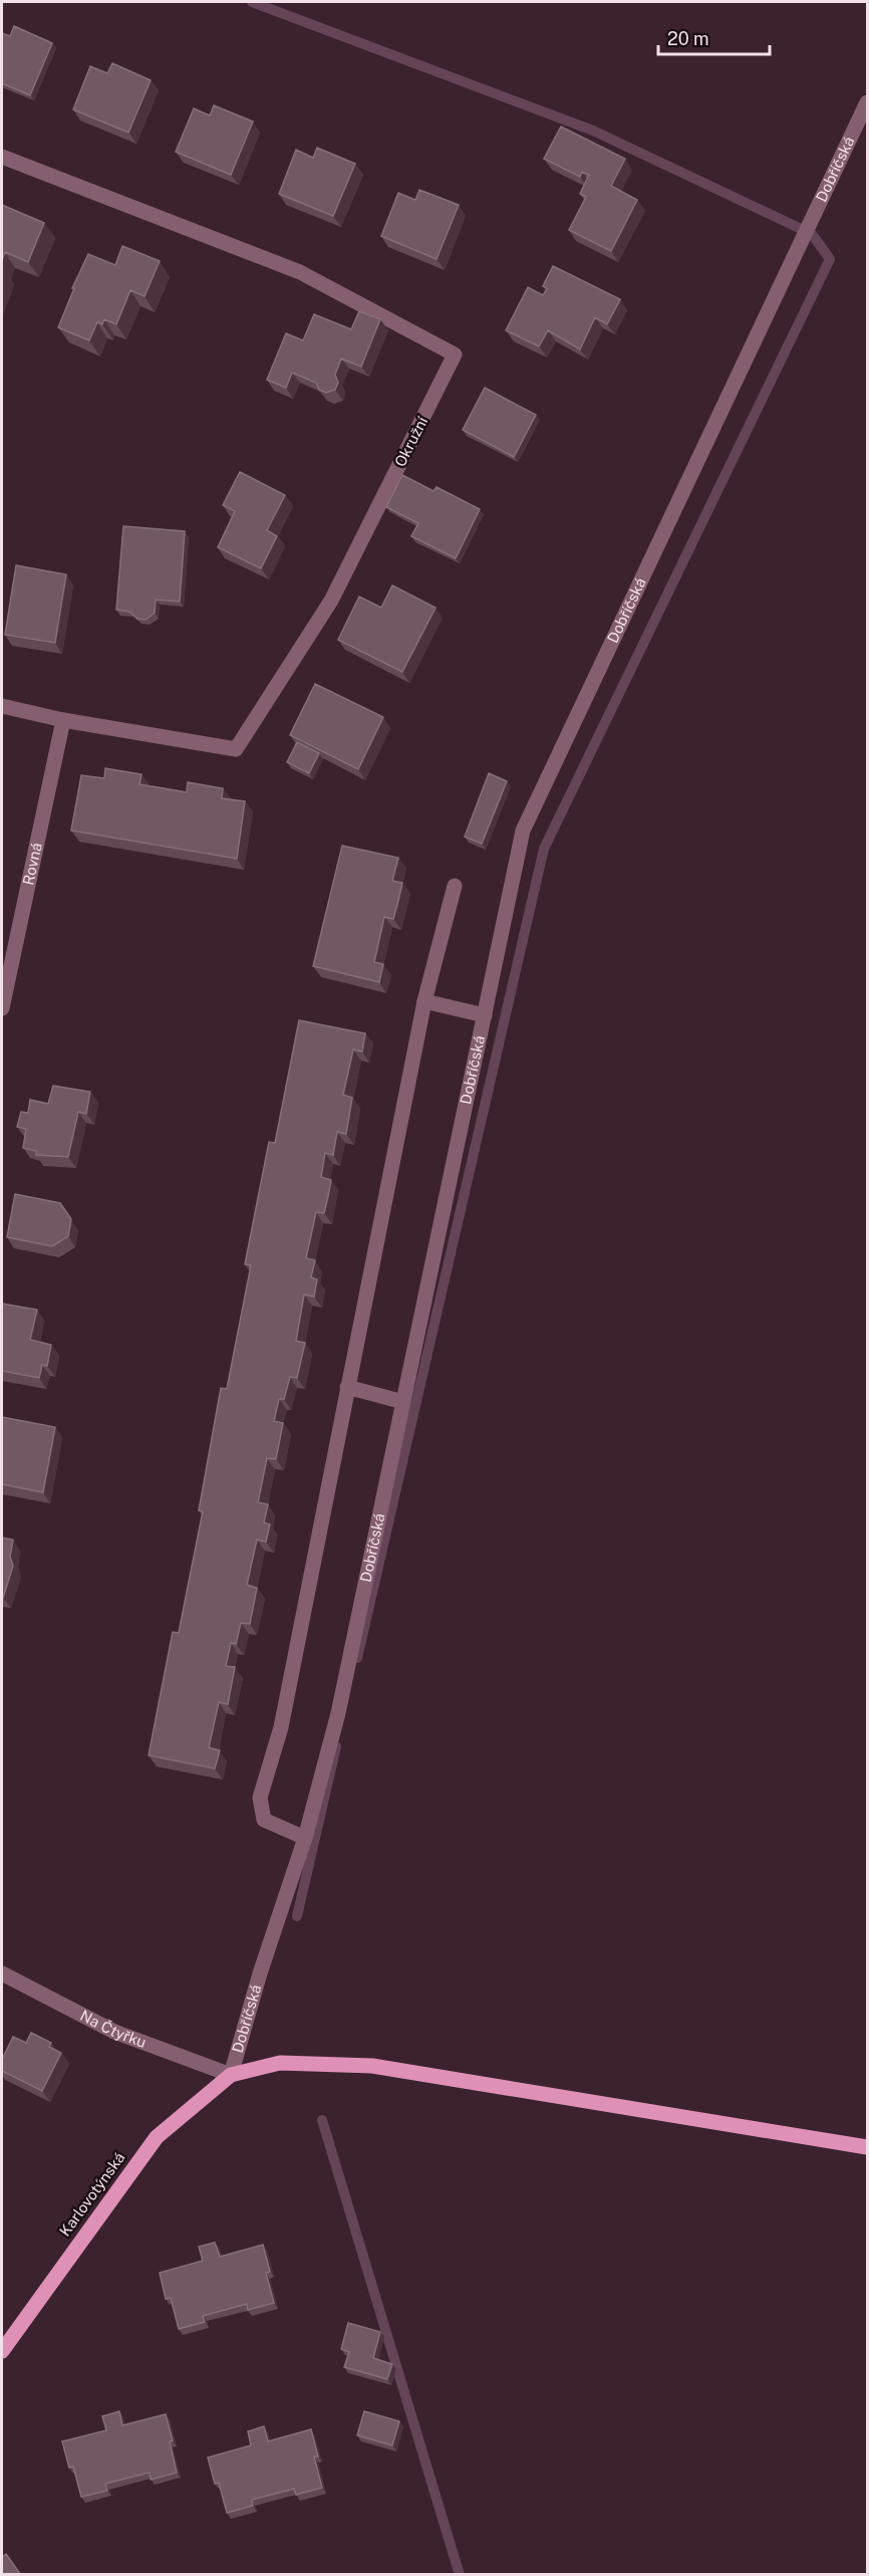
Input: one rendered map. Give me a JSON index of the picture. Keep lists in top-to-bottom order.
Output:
{
  "streets": {
    "main road": ["Karlovotýnská"],
    "street": [
      "Dobříčská",
      "Okružní",
      "Rovná",
      "Na Čtyřku"
    ]
  },
  "crossings": [
    ["Dobříčská", "Na Čtyřku"],
    ["Dobříčská", "Karlovotýnská"],
    ["Okružní", "Rovná"],
    ["Na Čtyřku", "Karlovotýnská"]
  ],
  "scale_bar": "20 m"
}
